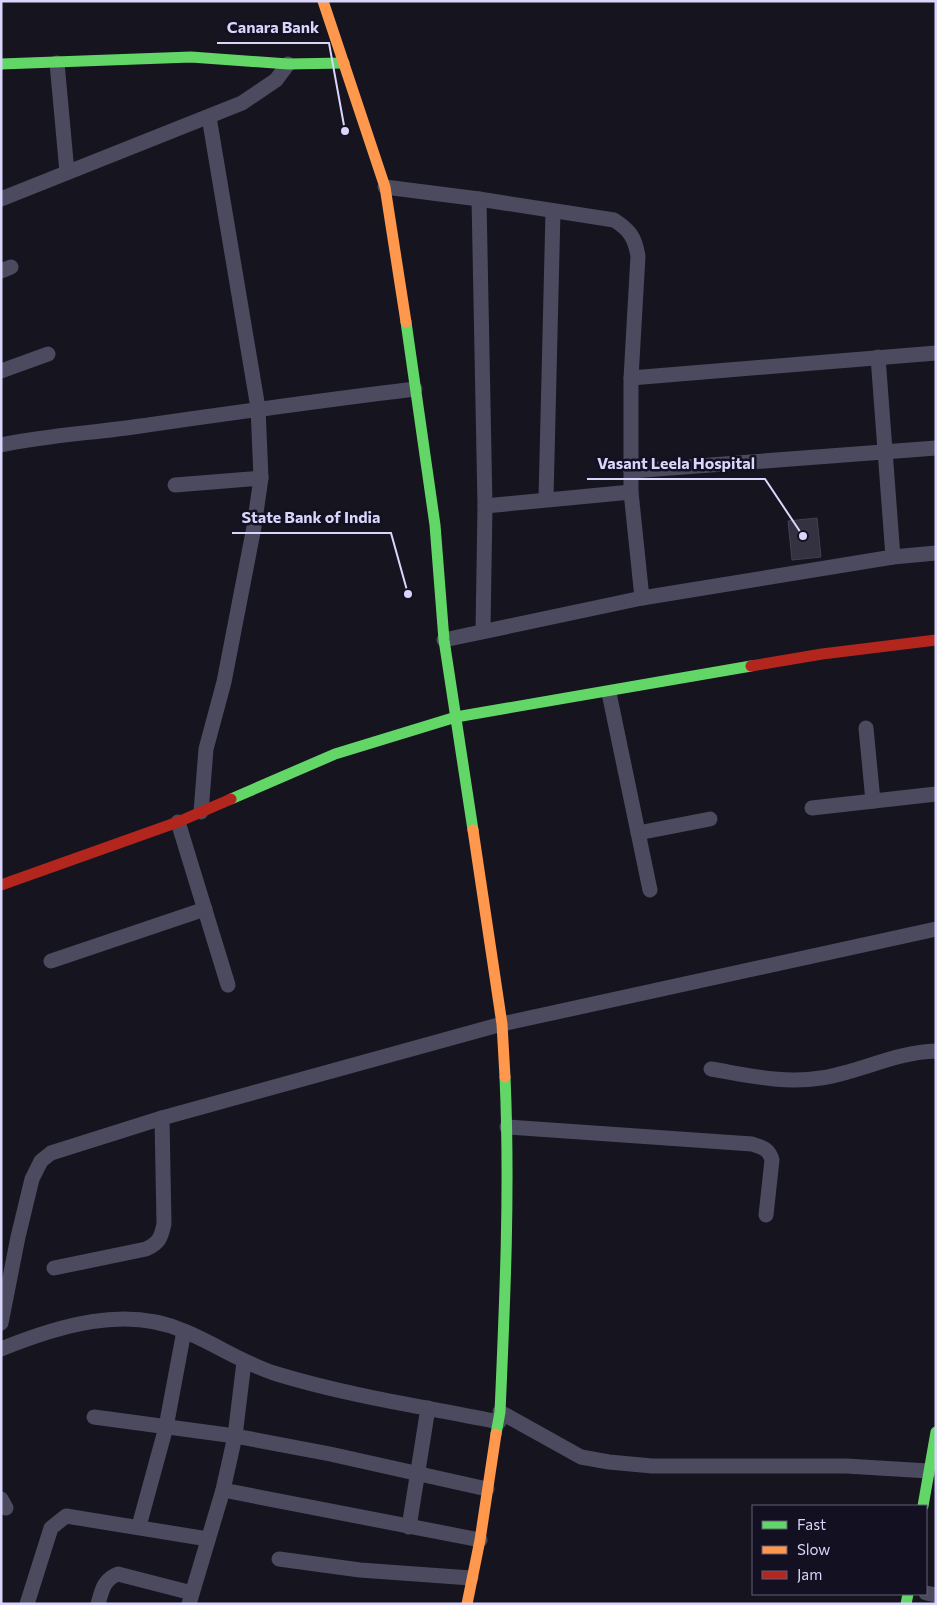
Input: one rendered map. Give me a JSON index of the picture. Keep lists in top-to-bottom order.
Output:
{
  "places": ["Canara Bank", "Vasant Leela Hospital", "State Bank of India"],
  "legend": ["Fast", "Slow", "Jam"]
}
